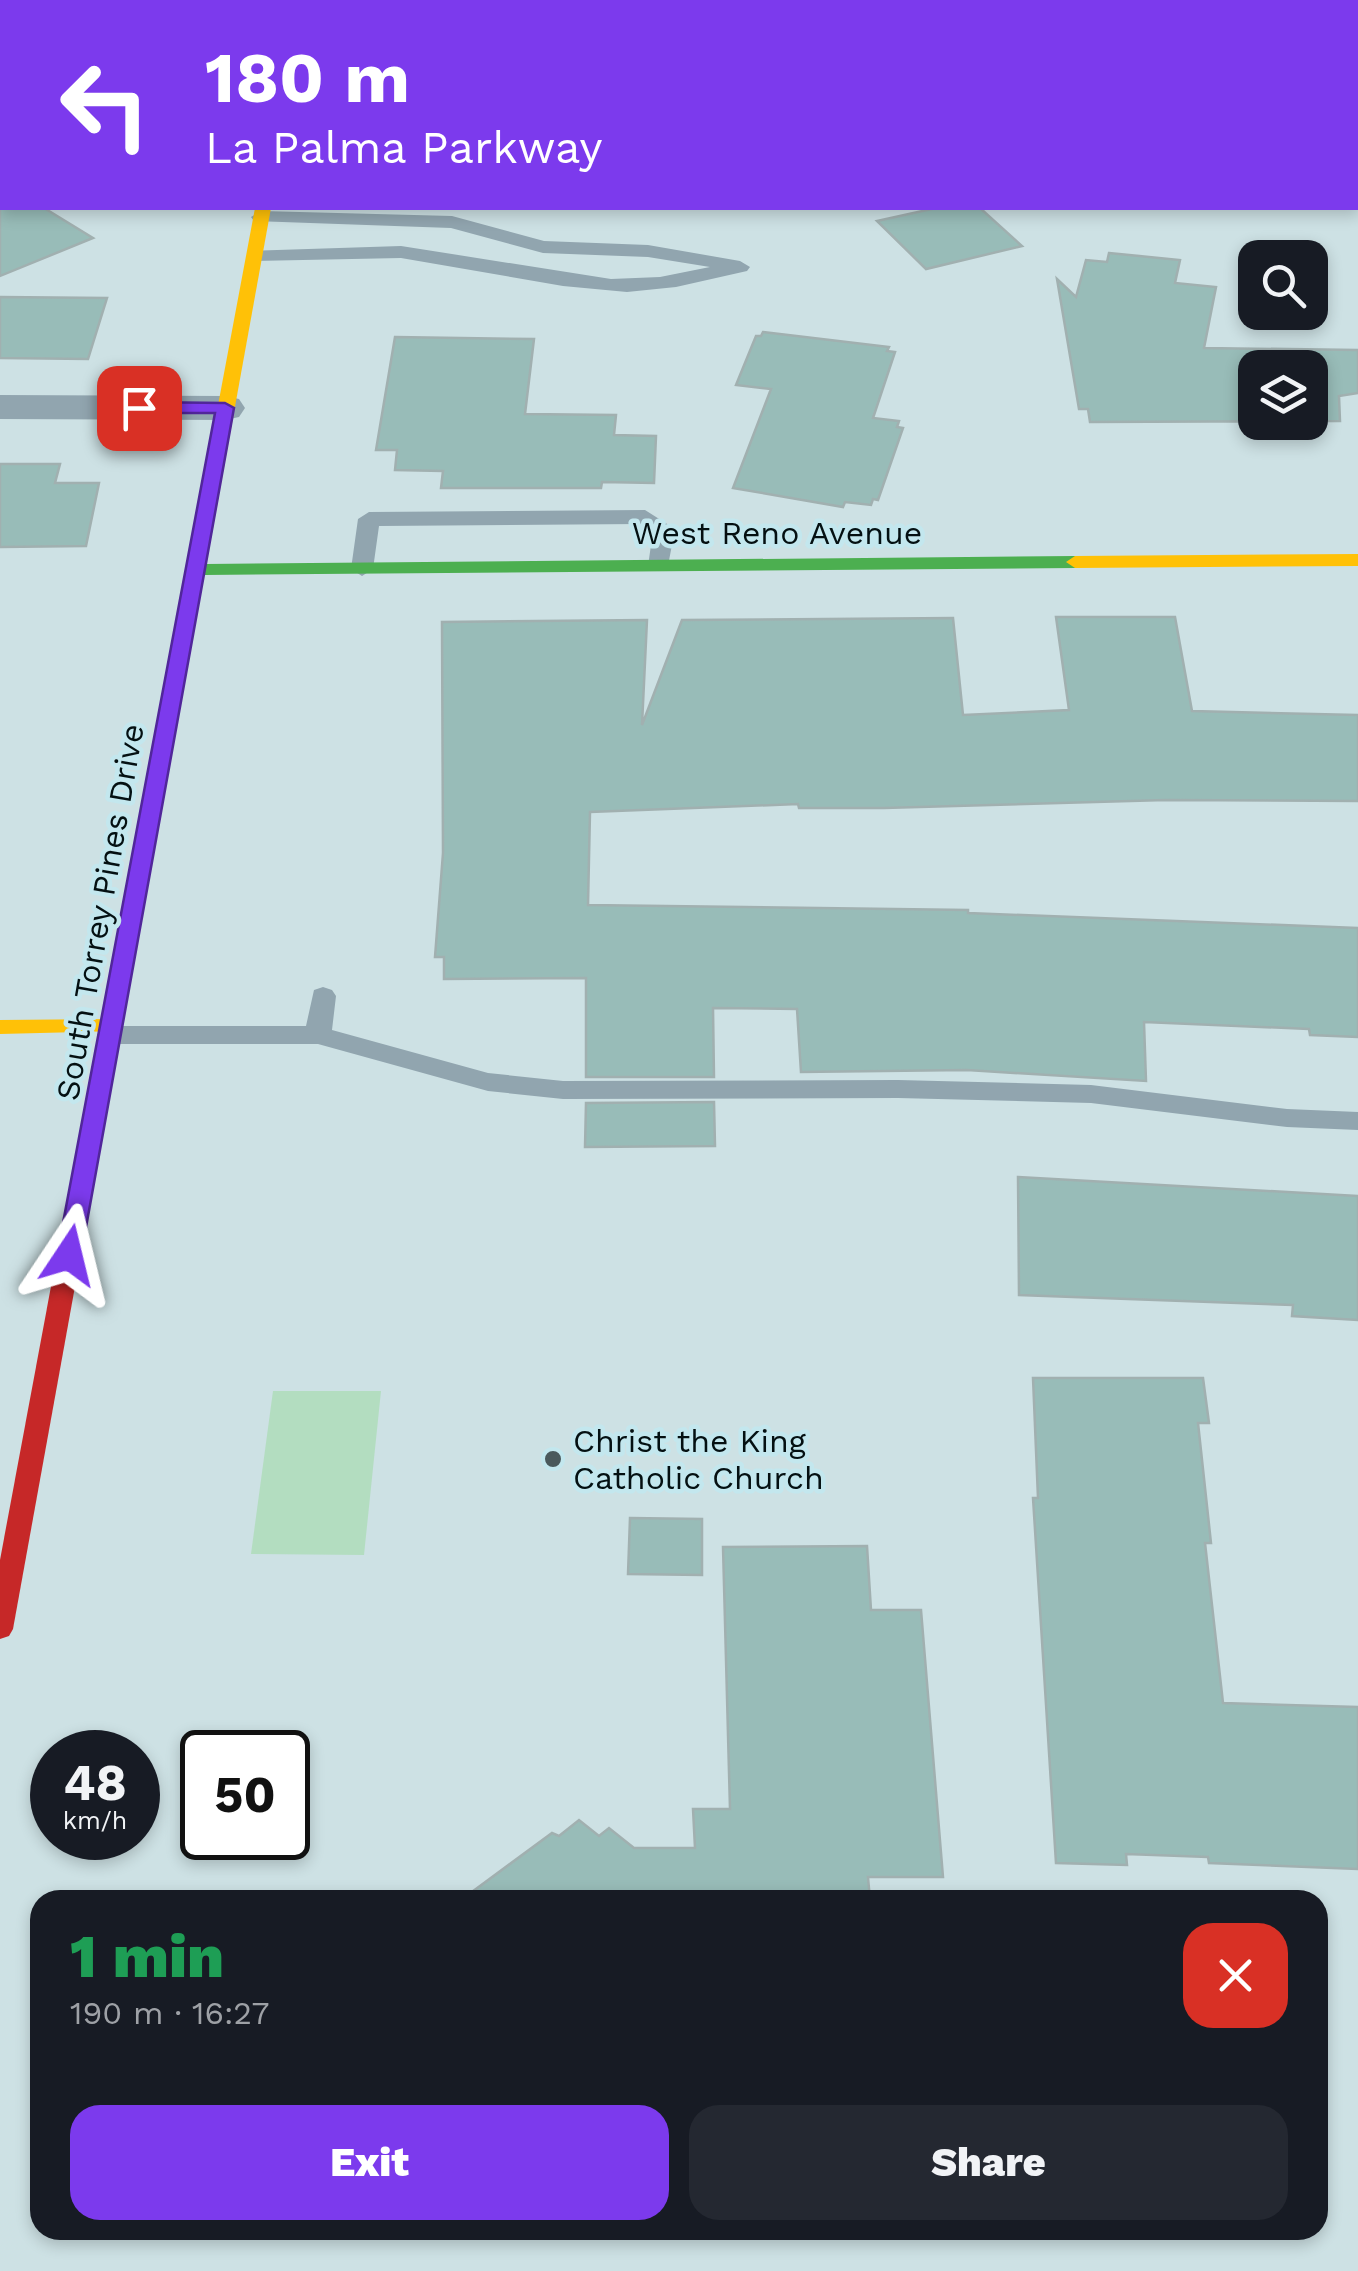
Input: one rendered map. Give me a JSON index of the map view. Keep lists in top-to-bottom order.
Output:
{
  "streets": {
    "main road": ["West Reno Avenue", "South Torrey Pines Drive"]
  },
  "crossings": [
    ["West Reno Avenue", "South Torrey Pines Drive"]
  ],
  "places": ["Christ the King Catholic Church"],
  "page": {
    "turn": ["180 m", "La Palma Parkway"],
    "speed": "48 km/h",
    "limit": "50",
    "heading": ["1 min", "190 m · 16:27"],
    "buttons": ["Exit", "Share"]
  }
}
